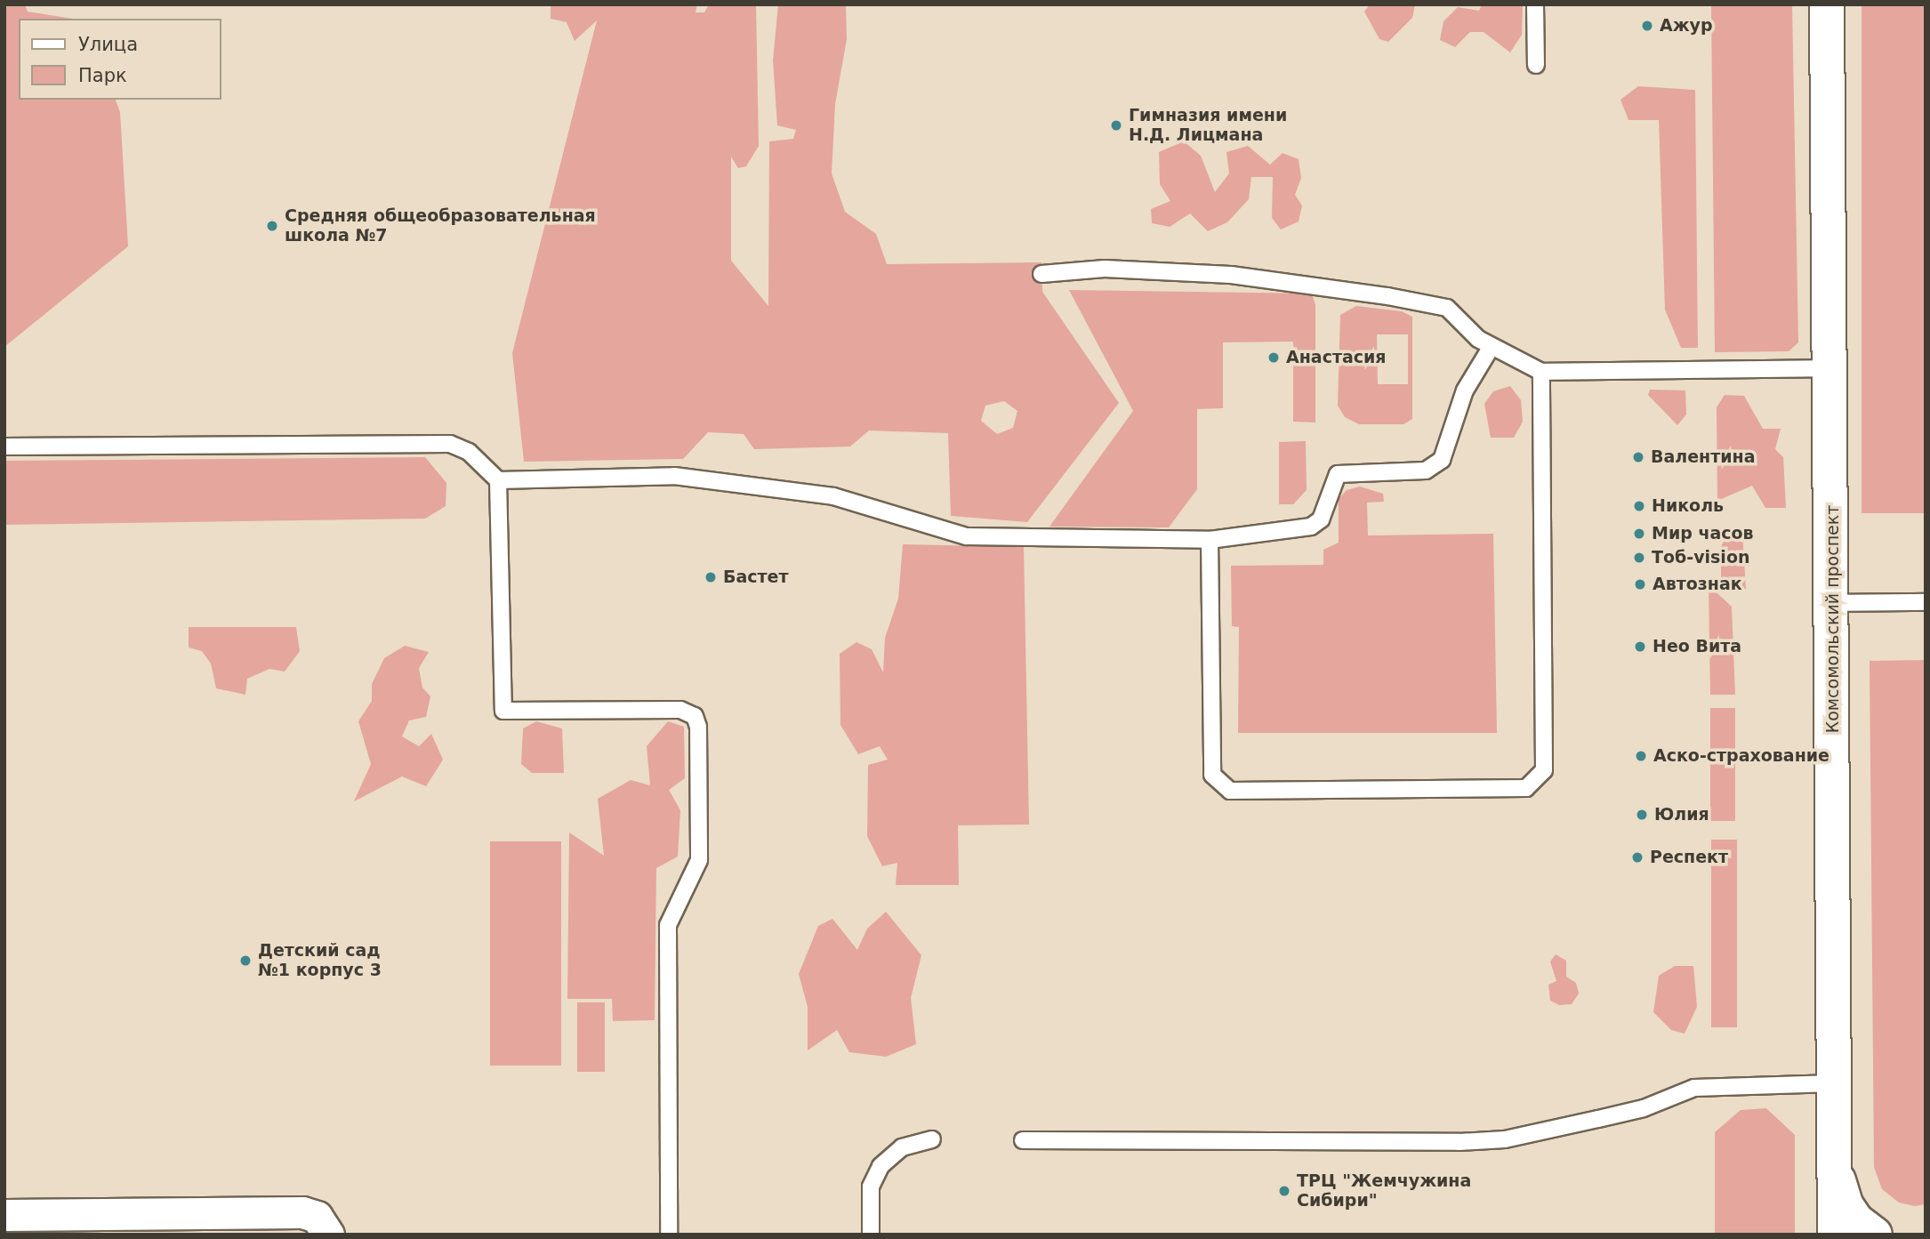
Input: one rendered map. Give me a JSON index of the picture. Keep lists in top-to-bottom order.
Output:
{
  "streets": {
    "main road": ["Комсомольский проспект"]
  },
  "places": [
    "Ажур",
    "Гимназия имени Н.Д. Лицмана",
    "Средняя общеобразовательная школа №7",
    "Анастасия",
    "Валентина",
    "Николь",
    "Мир часов",
    "Тоб-vision",
    "Бастет",
    "Автознак",
    "Нео Вита",
    "Аско-страхование",
    "Юлия",
    "Респект",
    "Детский сад №1 корпус 3",
    "ТРЦ \"Жемчужина Сибири\""
  ],
  "legend": ["Улица", "Парк"]
}
